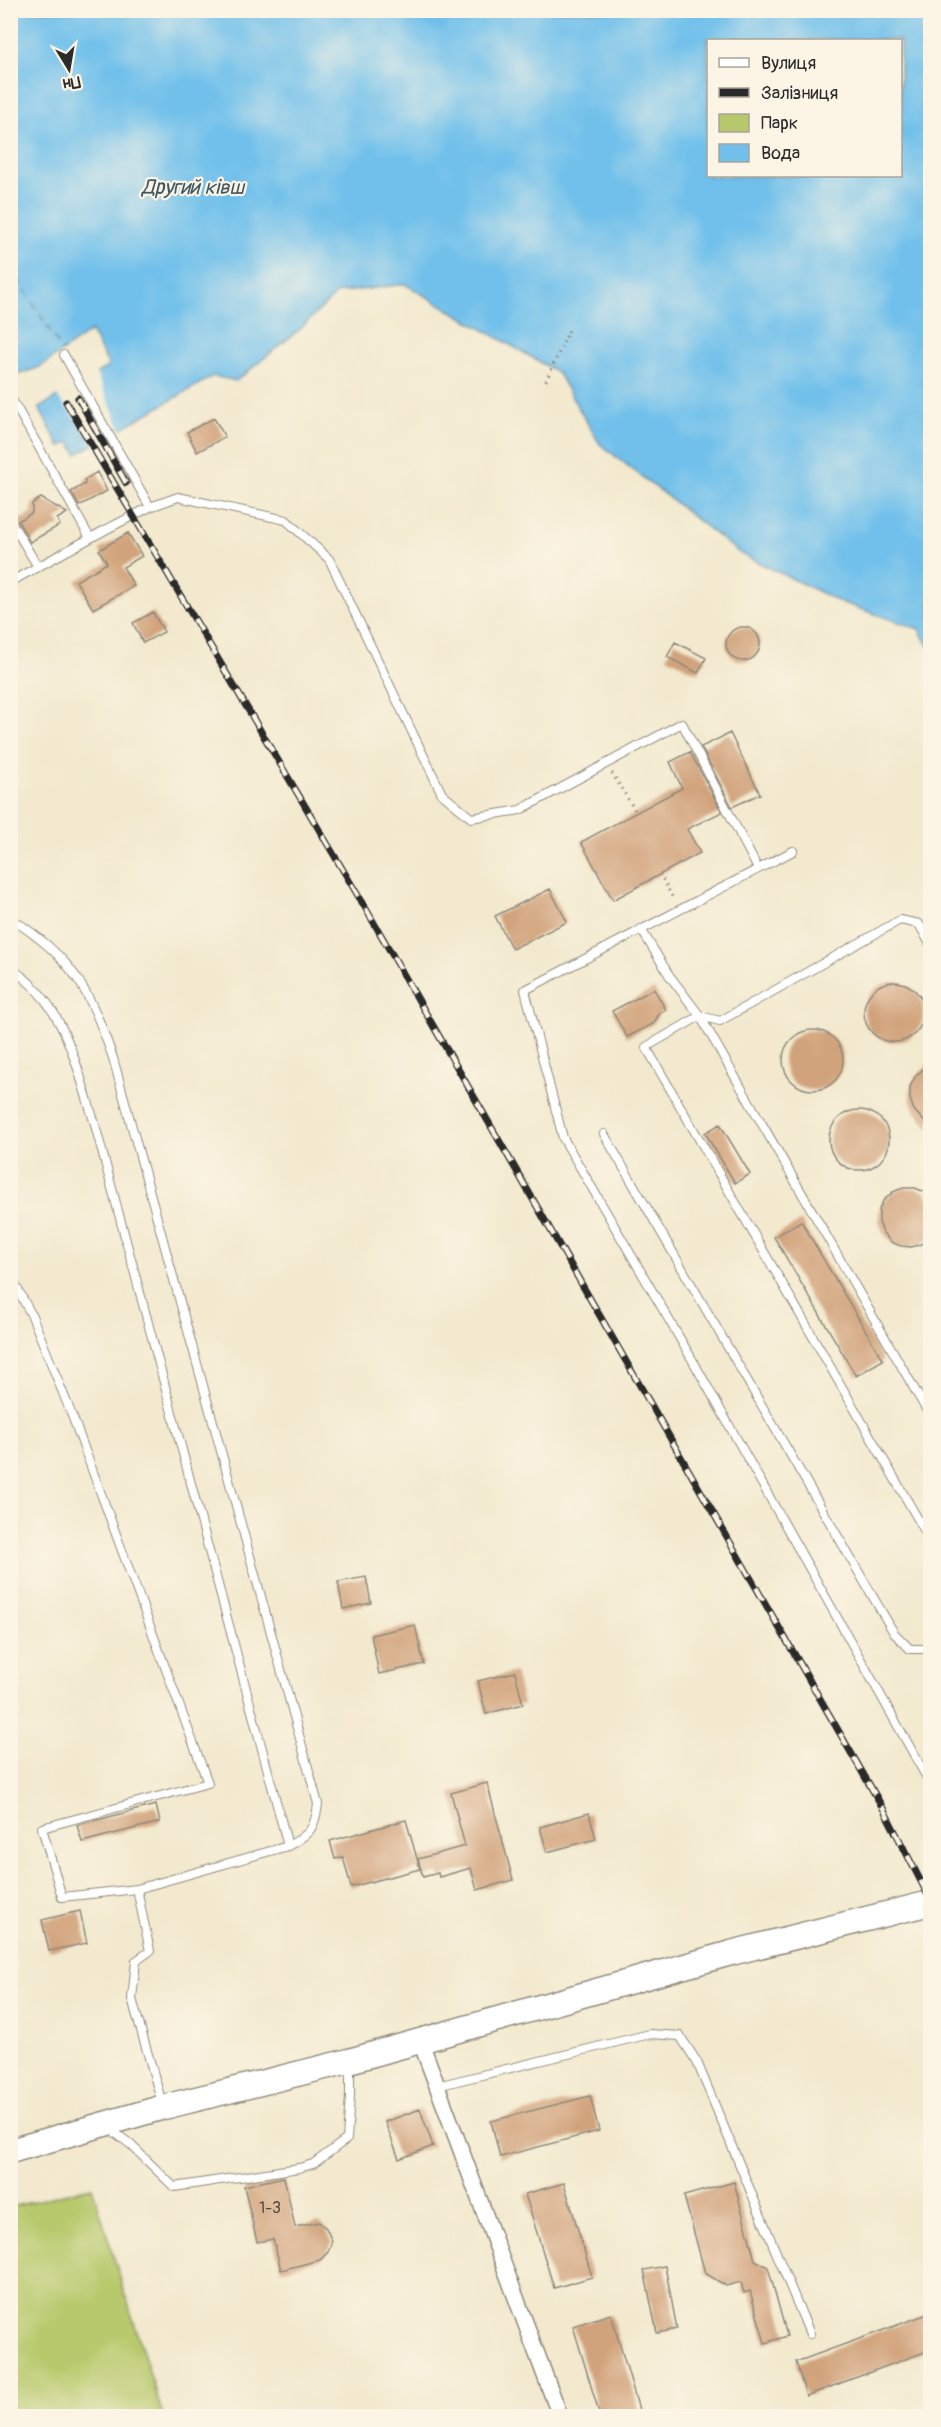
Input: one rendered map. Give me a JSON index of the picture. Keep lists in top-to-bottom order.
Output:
{
  "water": ["Другий ківш"],
  "house_numbers": ["1-3"],
  "legend": [
    "Вулиця",
    "Залізниця",
    "Парк",
    "Вода"
  ],
  "north": "bottom"
}
